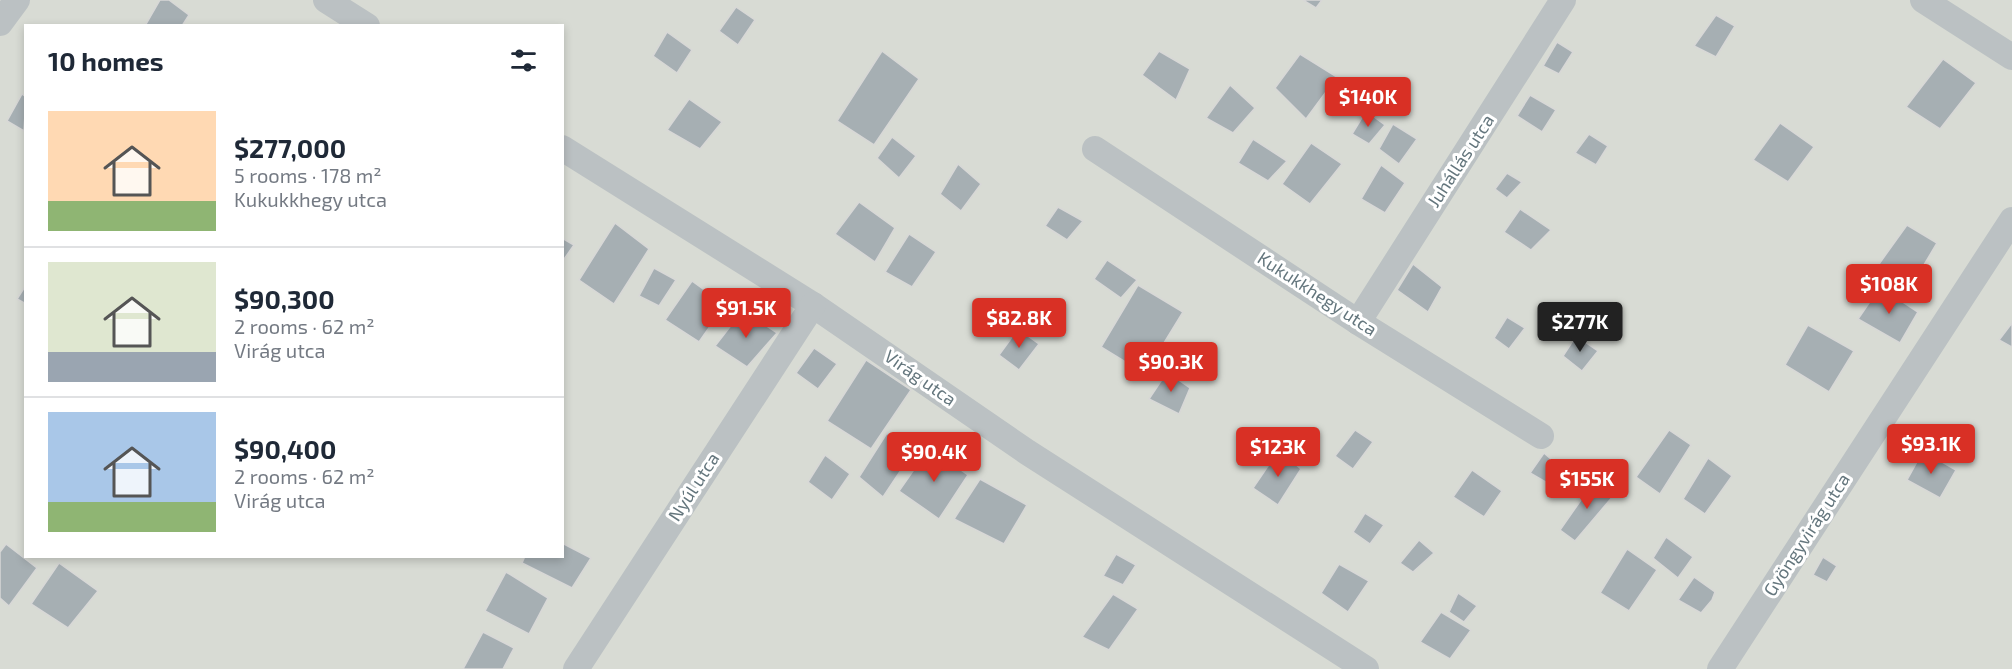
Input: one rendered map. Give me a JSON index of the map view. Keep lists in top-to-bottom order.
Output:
{
  "streets": {
    "street": [
      "Juhállás utca",
      "Kukukkhegy utca",
      "Virág utca",
      "Nyúl utca",
      "Gyöngyvirág utca"
    ]
  },
  "crossings": [
    ["Juhállás utca", "Kukukkhegy utca"],
    ["Virág utca", "Nyúl utca"]
  ],
  "page": {
    "heading": "10 homes",
    "price": [
      "$140K",
      "$108K",
      "$91.5K",
      "$82.8K",
      "$277K",
      "$90.3K",
      "$93.1K",
      "$123K",
      "$90.4K",
      "$155K"
    ],
    "list": [
      {
        "name": "$277,000",
        "note": "5 rooms · 178 m² · Kukukkhegy utca"
      },
      {
        "name": "$90,300",
        "note": "2 rooms · 62 m² · Virág utca"
      },
      {
        "name": "$90,400",
        "note": "2 rooms · 62 m² · Virág utca"
      }
    ]
  }
}
